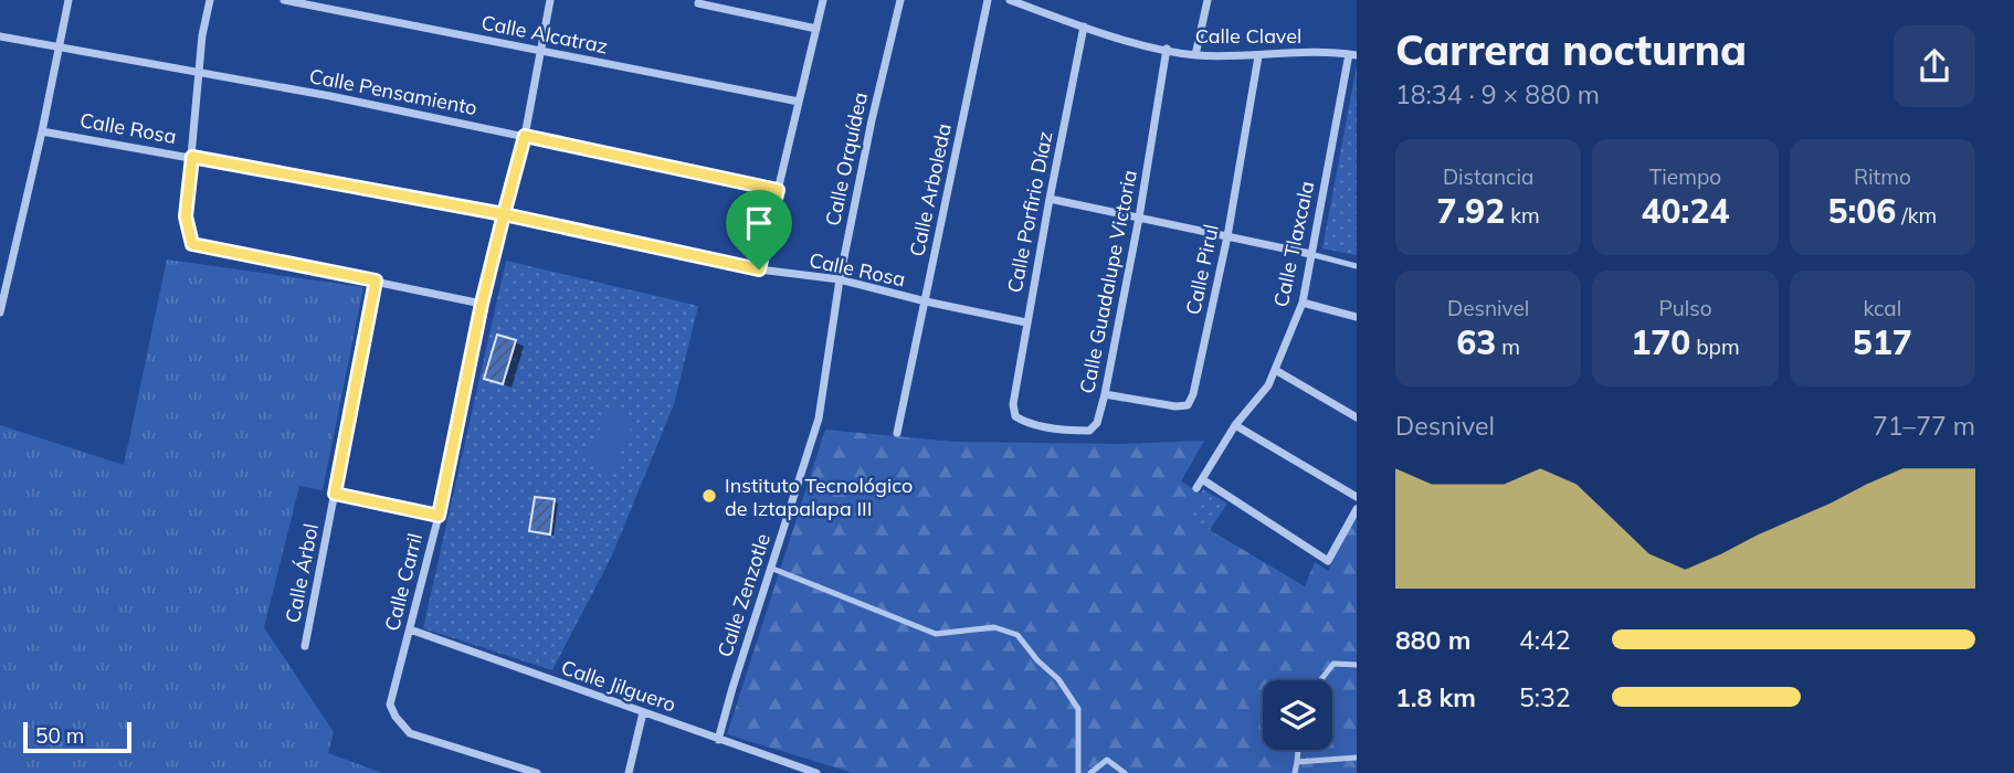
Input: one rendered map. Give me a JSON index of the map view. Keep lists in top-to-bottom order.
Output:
{
  "streets": {
    "street": [
      "Calle Alcatraz",
      "Calle Clavel",
      "Calle Pensamiento",
      "Calle Rosa",
      "Calle Orquídea",
      "Calle Arboleda",
      "Calle Porfirio Díaz",
      "Calle Tlaxcala",
      "Calle Pirul",
      "Calle Guadalupe Victoria",
      "Calle Árbol",
      "Calle Carril",
      "Calle Zenzotle",
      "Calle Jilguero"
    ]
  },
  "crossings": [
    ["Calle Alcatraz", "Calle Carril"],
    ["Calle Clavel", "Calle Porfirio Díaz"],
    ["Calle Clavel", "Calle Tlaxcala"],
    ["Calle Clavel", "Calle Pirul"],
    ["Calle Clavel", "Calle Guadalupe Victoria"],
    ["Calle Pensamiento", "Calle Carril"],
    ["Calle Rosa", "Calle Orquídea"],
    ["Calle Rosa", "Calle Arboleda"],
    ["Calle Rosa", "Calle Porfirio Díaz"],
    ["Calle Rosa", "Calle Carril"],
    ["Calle Orquídea", "Calle Zenzotle"],
    ["Calle Porfirio Díaz", "Calle Guadalupe Victoria"],
    ["Calle Pirul", "Calle Guadalupe Victoria"],
    ["Calle Carril", "Calle Jilguero"],
    ["Calle Zenzotle", "Calle Jilguero"]
  ],
  "places": ["Instituto Tecnológico de Iztapalapa III"],
  "scale_bar": "50 m",
  "page": {
    "heading": ["Carrera nocturna", "18:34 · 9 × 880 m"],
    "stats": [
      ["Distancia", "7.92 km"],
      ["Tiempo", "40:24"],
      ["Ritmo", "5:06 /km"],
      ["Desnivel", "63 m"],
      ["Pulso", "170 bpm"],
      ["kcal", "517"]
    ],
    "chart": ["Desnivel", "71–77 m"],
    "list": [
      {
        "name": "880 m",
        "note": "4:42"
      },
      {
        "name": "1.8 km",
        "note": "5:32"
      }
    ],
    "scale": "50 m"
  }
}
